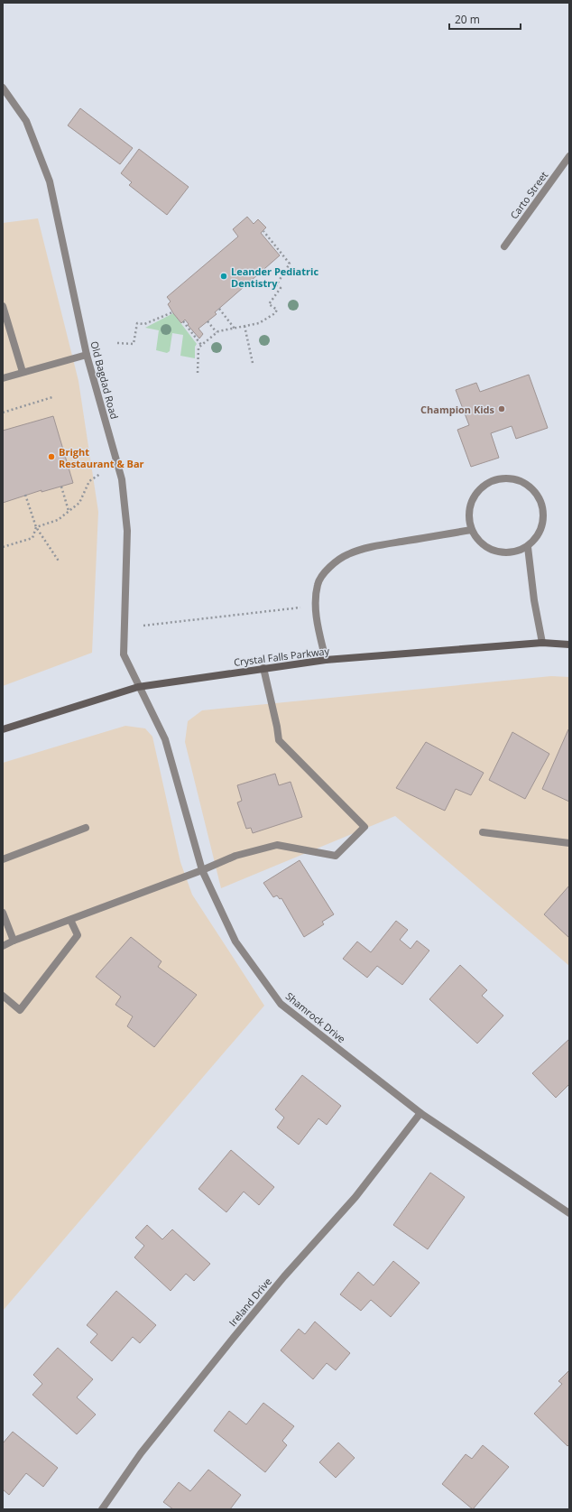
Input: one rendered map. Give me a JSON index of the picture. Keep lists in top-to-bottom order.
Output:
{
  "streets": {
    "main road": ["Crystal Falls Parkway"],
    "street": [
      "Carto Street",
      "Old Bagdad Road",
      "Shamrock Drive",
      "Ireland Drive"
    ]
  },
  "crossings": [
    ["Old Bagdad Road", "Crystal Falls Parkway"],
    ["Old Bagdad Road", "Shamrock Drive"],
    ["Crystal Falls Parkway", "Shamrock Drive"],
    ["Shamrock Drive", "Ireland Drive"]
  ],
  "places": ["Leander Pediatric Dentistry", "Champion Kids", "Bright Restaurant & Bar"],
  "scale_bar": "20 m"
}
